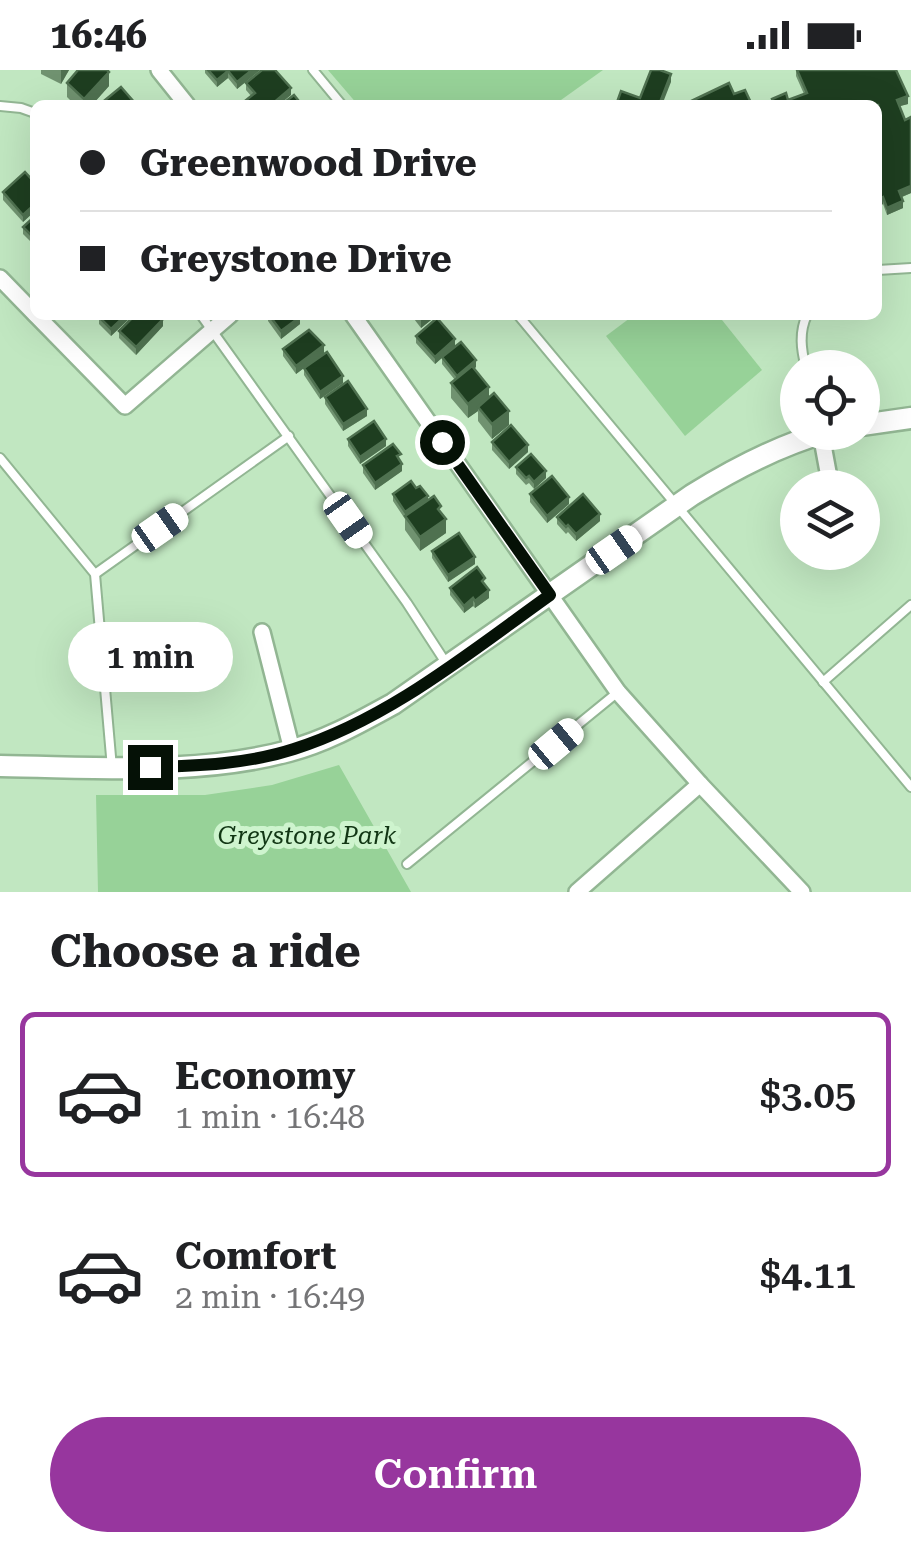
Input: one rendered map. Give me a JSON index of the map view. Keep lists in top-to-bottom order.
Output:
{
  "parks": ["Greystone Park"],
  "page": {
    "status": "16:46",
    "banner": ["Greenwood Drive", "Greystone Drive"],
    "bubble": "1 min",
    "heading": "Choose a ride",
    "list": [
      {
        "name": "Economy",
        "note": "1 min · 16:48",
        "value": "$3.05"
      },
      {
        "name": "Comfort",
        "note": "2 min · 16:49",
        "value": "$4.11"
      }
    ],
    "buttons": "Confirm"
  }
}
